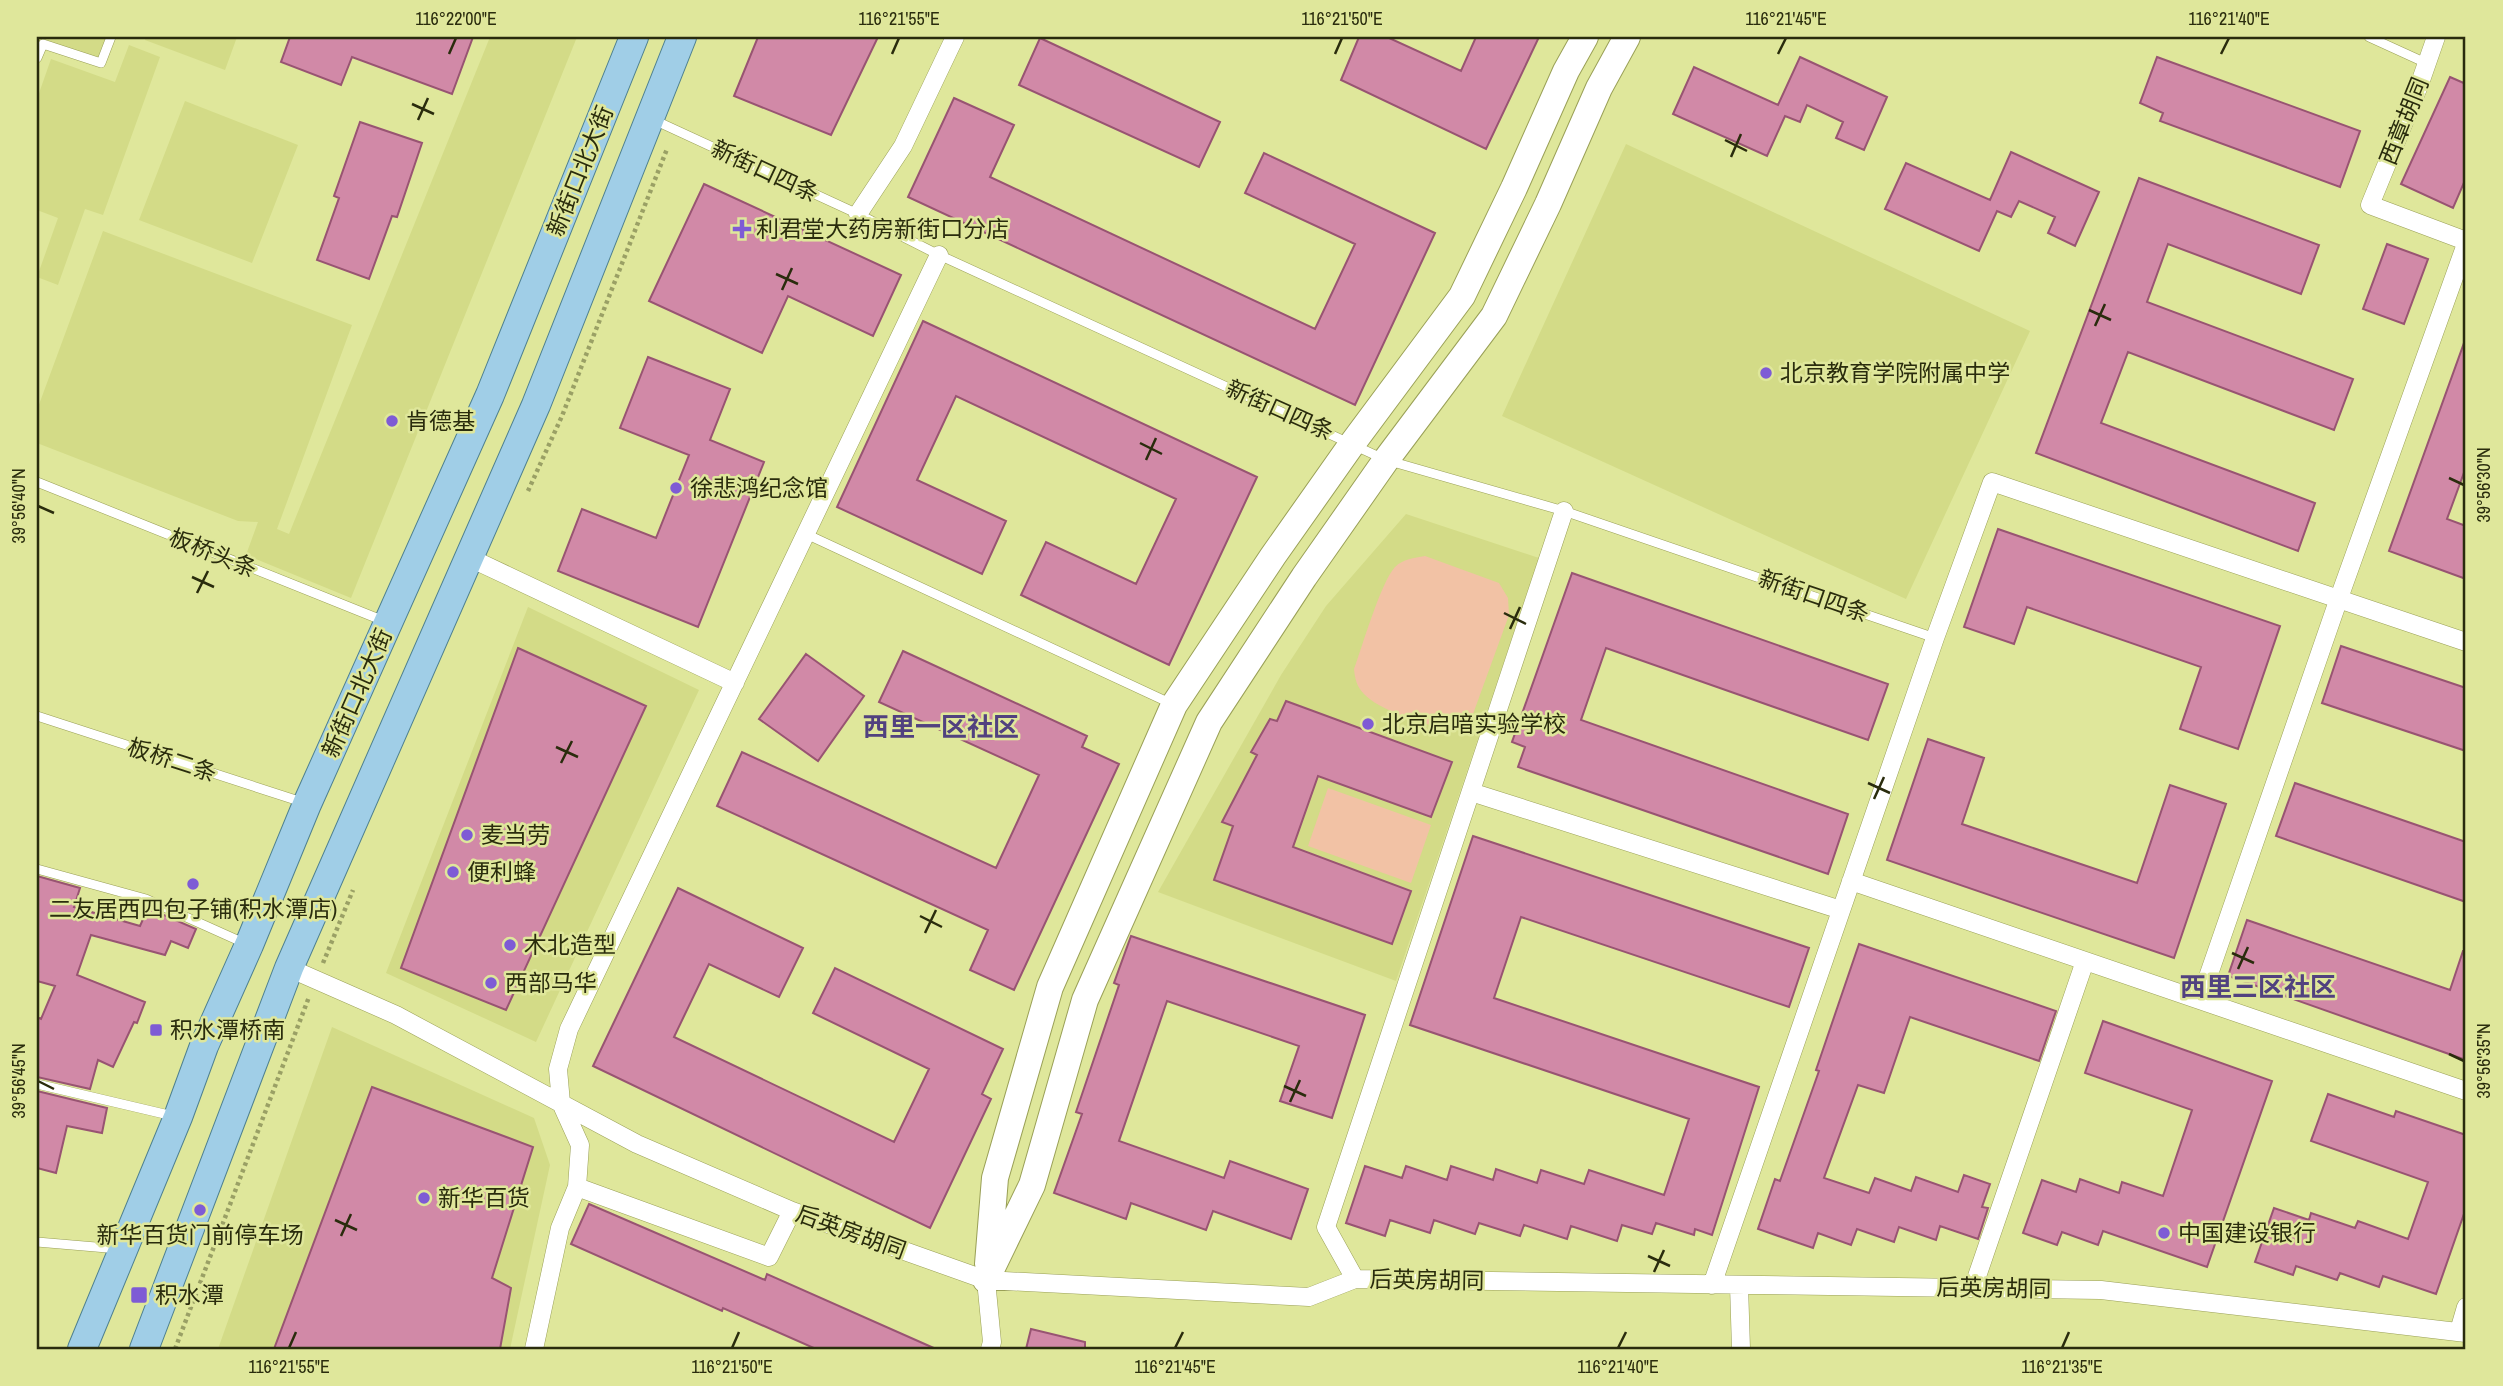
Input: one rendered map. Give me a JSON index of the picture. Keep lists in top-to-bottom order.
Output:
{
  "streets": {
    "main road": ["新街口北大街"],
    "street": ["西章胡同", "后英房胡同"],
    "lane": ["新街口四条", "板桥头条", "板桥二条"]
  },
  "crossings": [
    ["新街口北大街", "新街口四条"],
    ["新街口北大街", "板桥头条"],
    ["新街口北大街", "板桥二条"],
    ["新街口北大街", "后英房胡同"]
  ],
  "districts": ["西里一区社区", "西里三区社区"],
  "places": {
    "health": ["利君堂大药房新街口分店"],
    "other": [
      "北京教育学院附属中学",
      "肯德基",
      "徐悲鸿纪念馆",
      "北京启喑实验学校",
      "麦当劳",
      "便利蜂",
      "二友居西四包子铺(积水潭店)",
      "木北造型",
      "西部马华",
      "新华百货",
      "新华百货门前停车场",
      "中国建设银行"
    ],
    "transit": ["积水潭桥南", "积水潭"]
  },
  "coordinates": [
    "116°22'00\"E",
    "116°21'55\"E",
    "116°21'50\"E",
    "116°21'45\"E",
    "116°21'40\"E",
    "39°56'30\"N",
    "39°56'40\"N",
    "39°56'35\"N",
    "39°56'45\"N",
    "116°21'35\"E"
  ]
}
